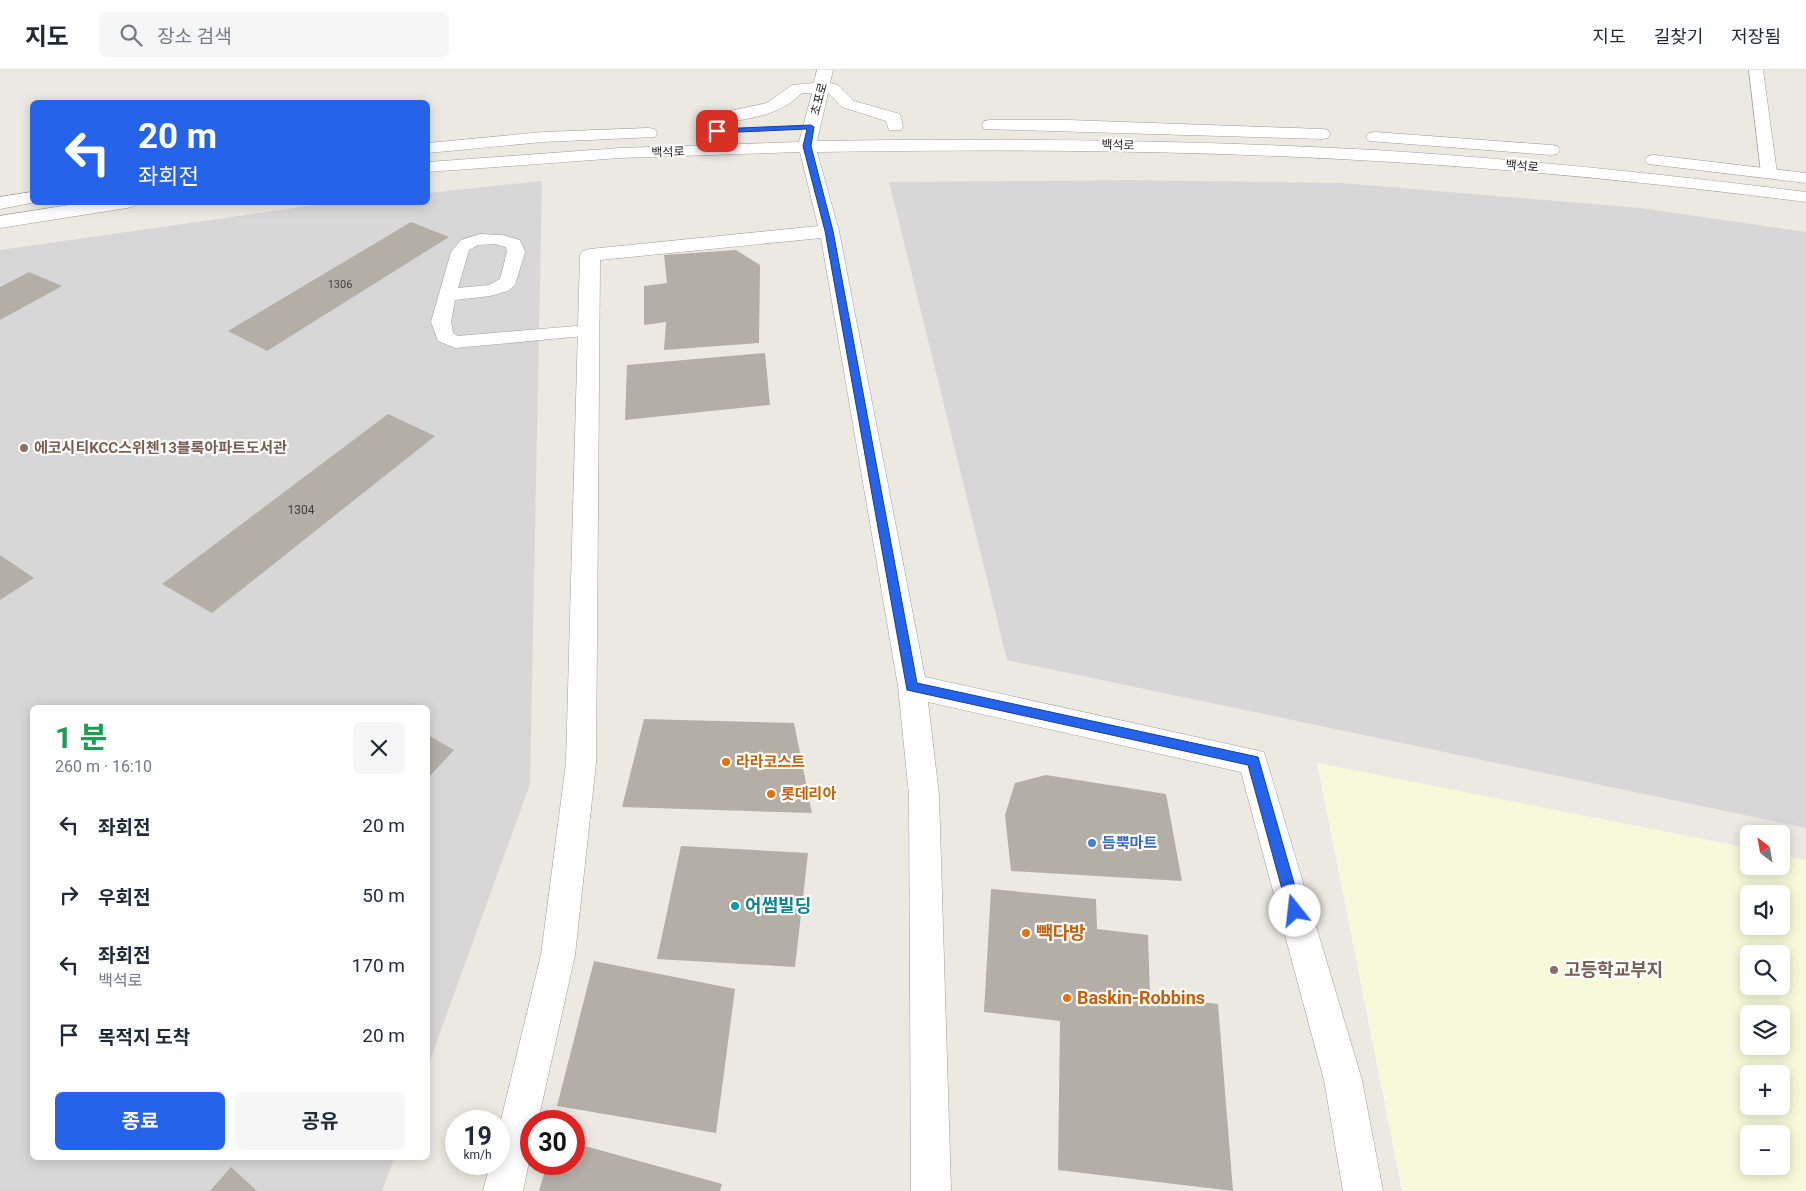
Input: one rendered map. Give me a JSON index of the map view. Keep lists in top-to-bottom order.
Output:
{
  "streets": {
    "street": ["초포로", "백석로"]
  },
  "crossings": [
    ["초포로", "백석로"]
  ],
  "places": [
    "에코시티KCC스위첸13블록아파트도서관",
    "라라코스트",
    "롯데리아",
    "듬뿍마트",
    "어썸빌딩",
    "빽다방",
    "고등학교부지",
    "Baskin-Robbins"
  ],
  "house_numbers": ["1306", "1304"],
  "north": "top left",
  "page": {
    "header": "지도",
    "search": "장소 검색",
    "nav": ["지도", "길찾기", "저장됨"],
    "turn": ["20 m", "좌회전"],
    "heading": ["1 분", "260 m · 16:10"],
    "list": [
      {
        "name": "좌회전",
        "value": "20 m"
      },
      {
        "name": "우회전",
        "value": "50 m"
      },
      {
        "name": "좌회전",
        "note": "백석로",
        "value": "170 m"
      },
      {
        "name": "목적지 도착",
        "value": "20 m"
      }
    ],
    "map_buttons": ["+", "−"],
    "buttons": ["종료", "공유"],
    "speed": "19 km/h",
    "limit": "30"
  }
}
